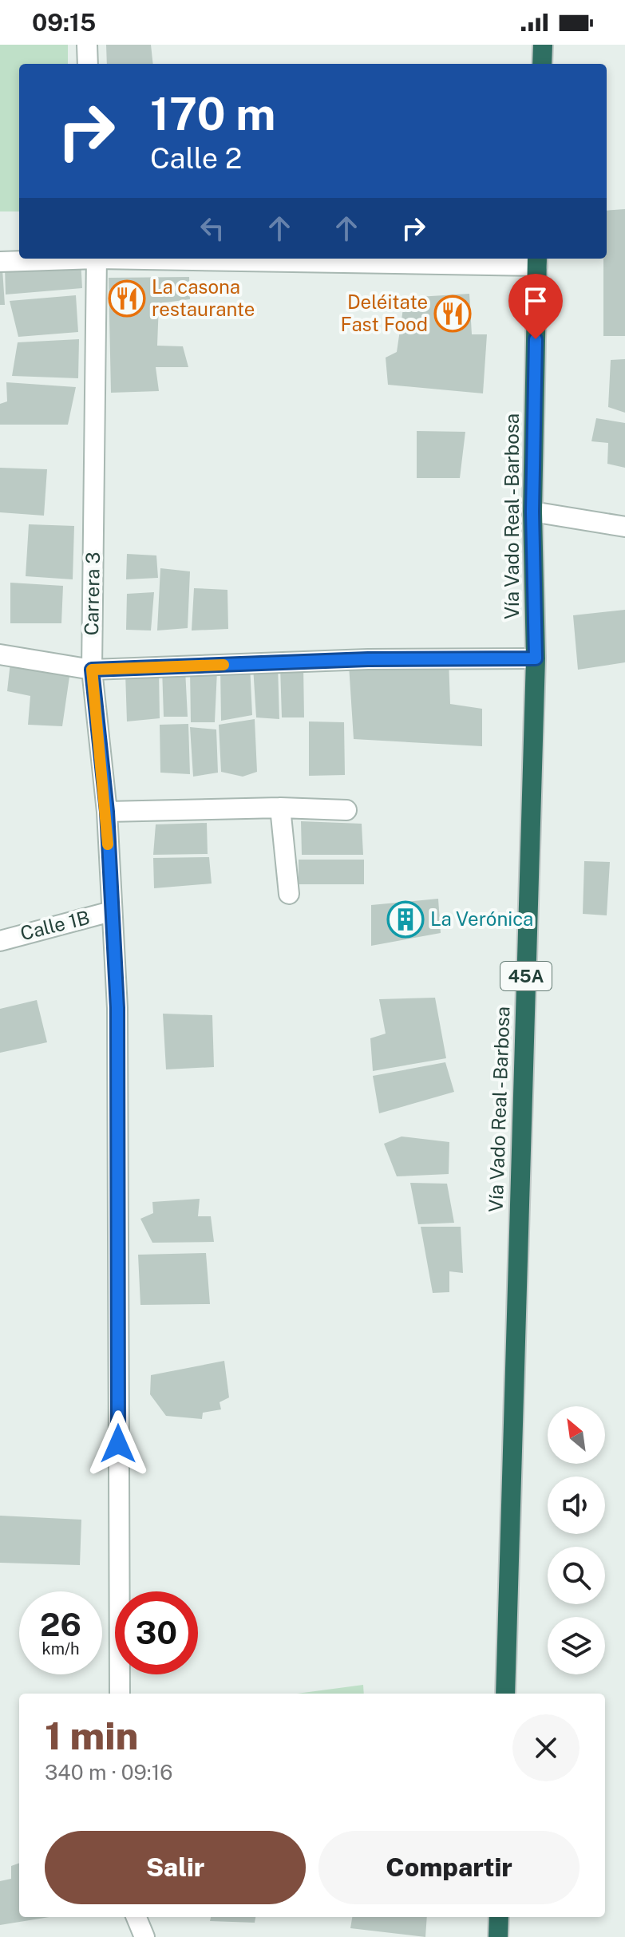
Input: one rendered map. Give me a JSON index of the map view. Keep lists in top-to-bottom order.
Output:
{
  "streets": {
    "highway": ["Vía Vado Real - Barbosa", "45A"],
    "street": ["Carrera 3", "Calle 1B"]
  },
  "crossings": [
    ["Carrera 3", "Calle 1B"]
  ],
  "places": {
    "restaurant": ["La casona restaurante", "Deléitate Fast Food"],
    "building": ["La Verónica"]
  },
  "north": "top left",
  "page": {
    "status": "09:15",
    "turn": ["170 m", "Calle 2"],
    "speed": "26 km/h",
    "limit": "30",
    "heading": ["1 min", "340 m · 09:16"],
    "buttons": ["Salir", "Compartir"]
  }
}
